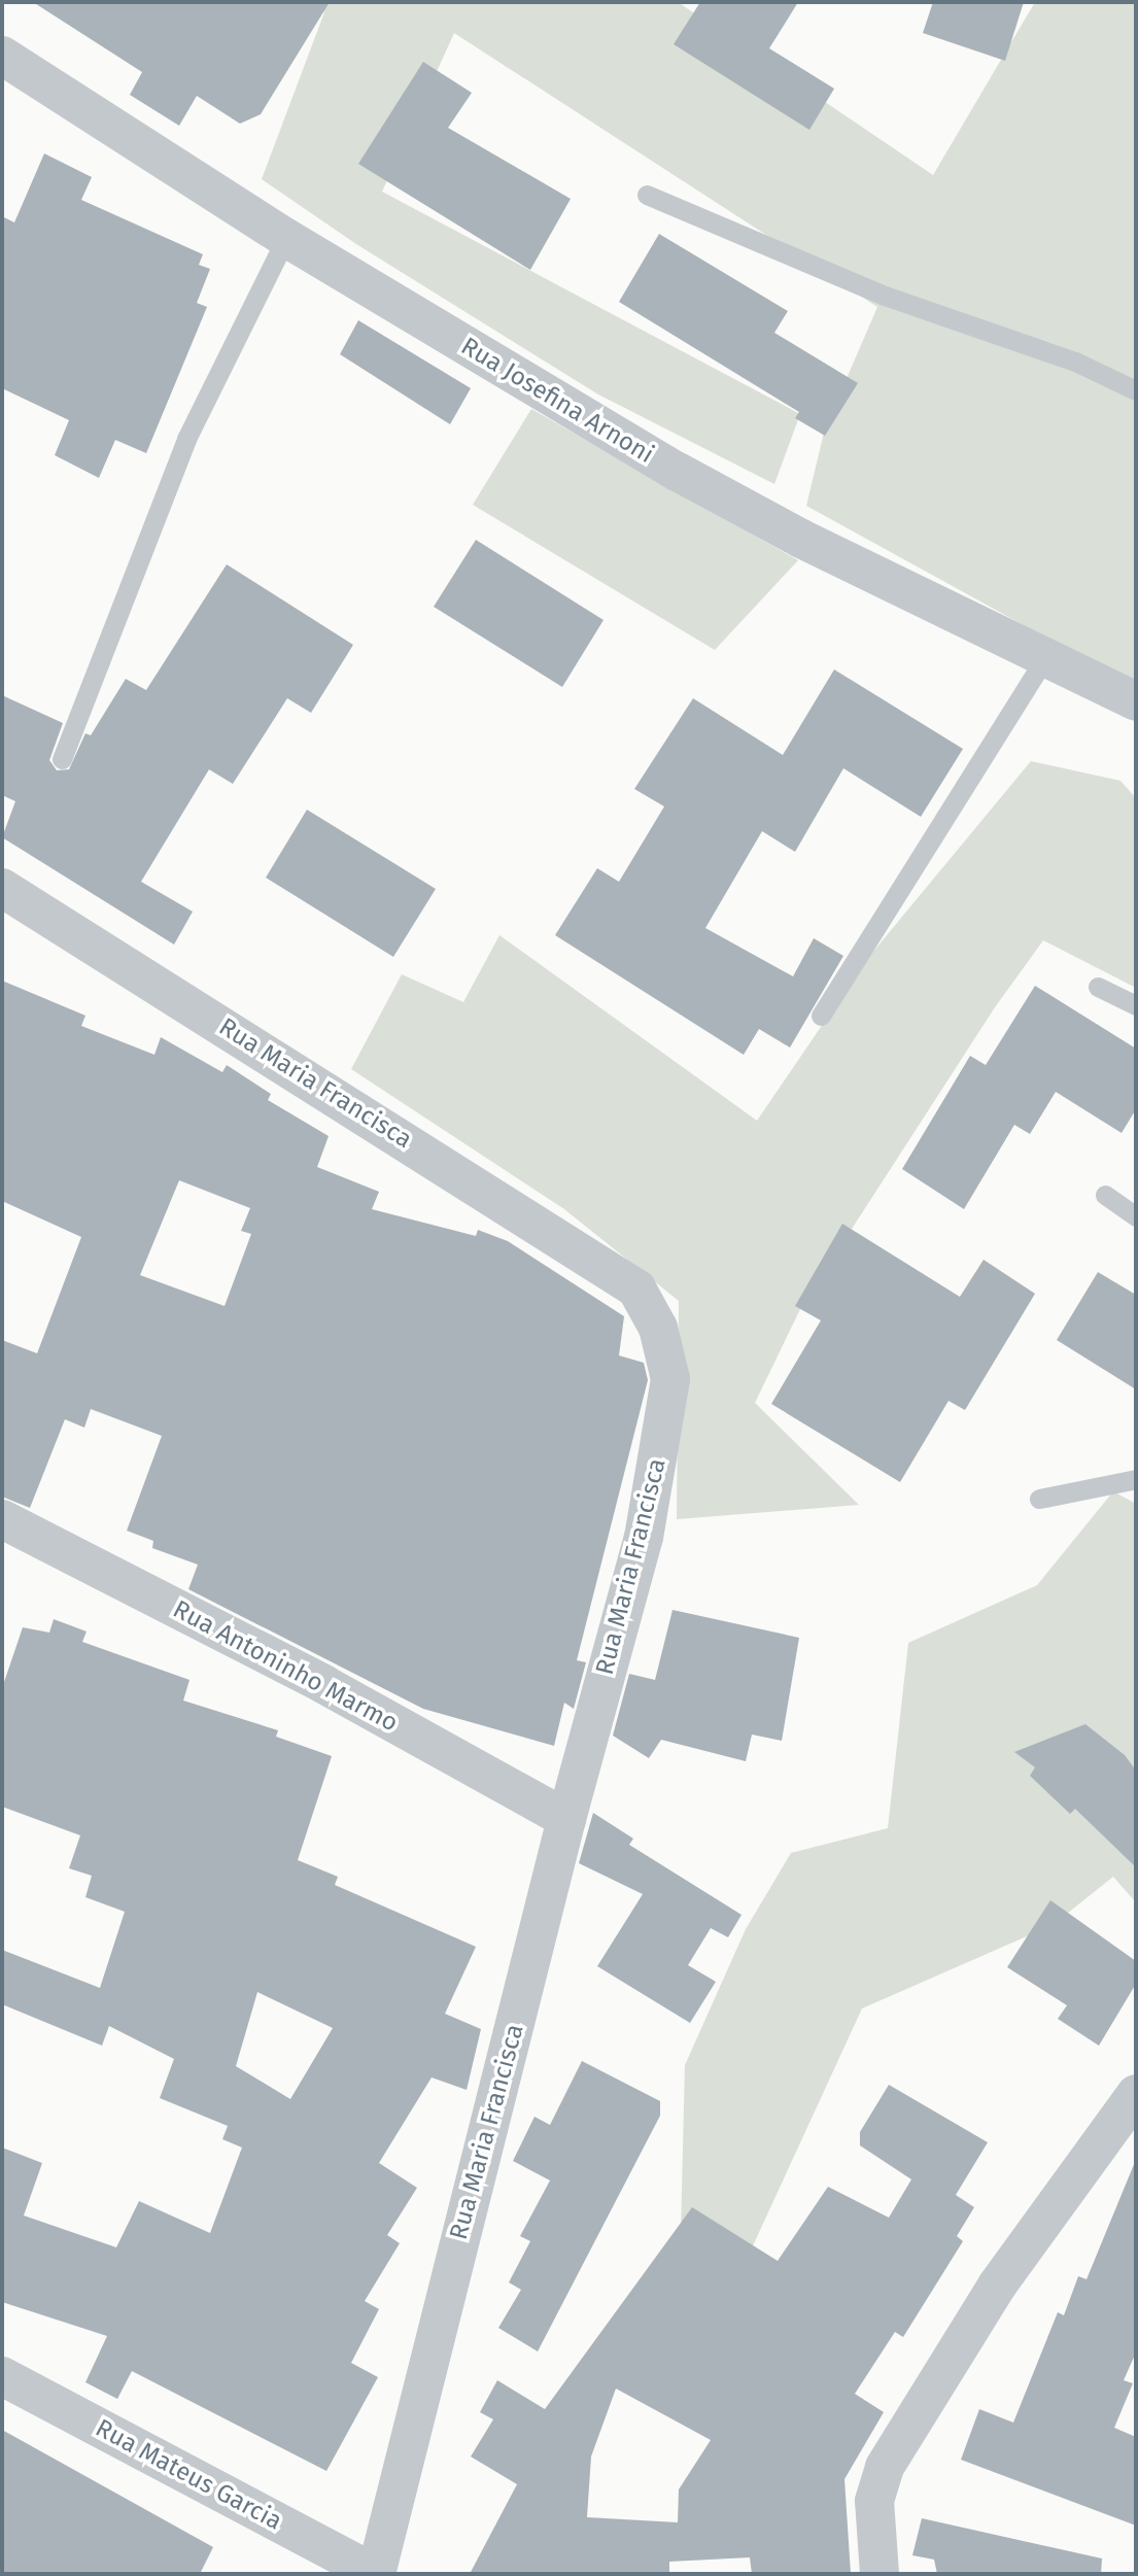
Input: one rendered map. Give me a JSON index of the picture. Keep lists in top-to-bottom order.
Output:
{
  "streets": {
    "street": [
      "Rua Josefina Arnoni",
      "Rua Maria Francisca",
      "Rua Antoninho Marmo",
      "Rua Mateus Garcia"
    ]
  },
  "crossings": [
    ["Rua Maria Francisca", "Rua Antoninho Marmo"],
    ["Rua Maria Francisca", "Rua Mateus Garcia"]
  ]
}
